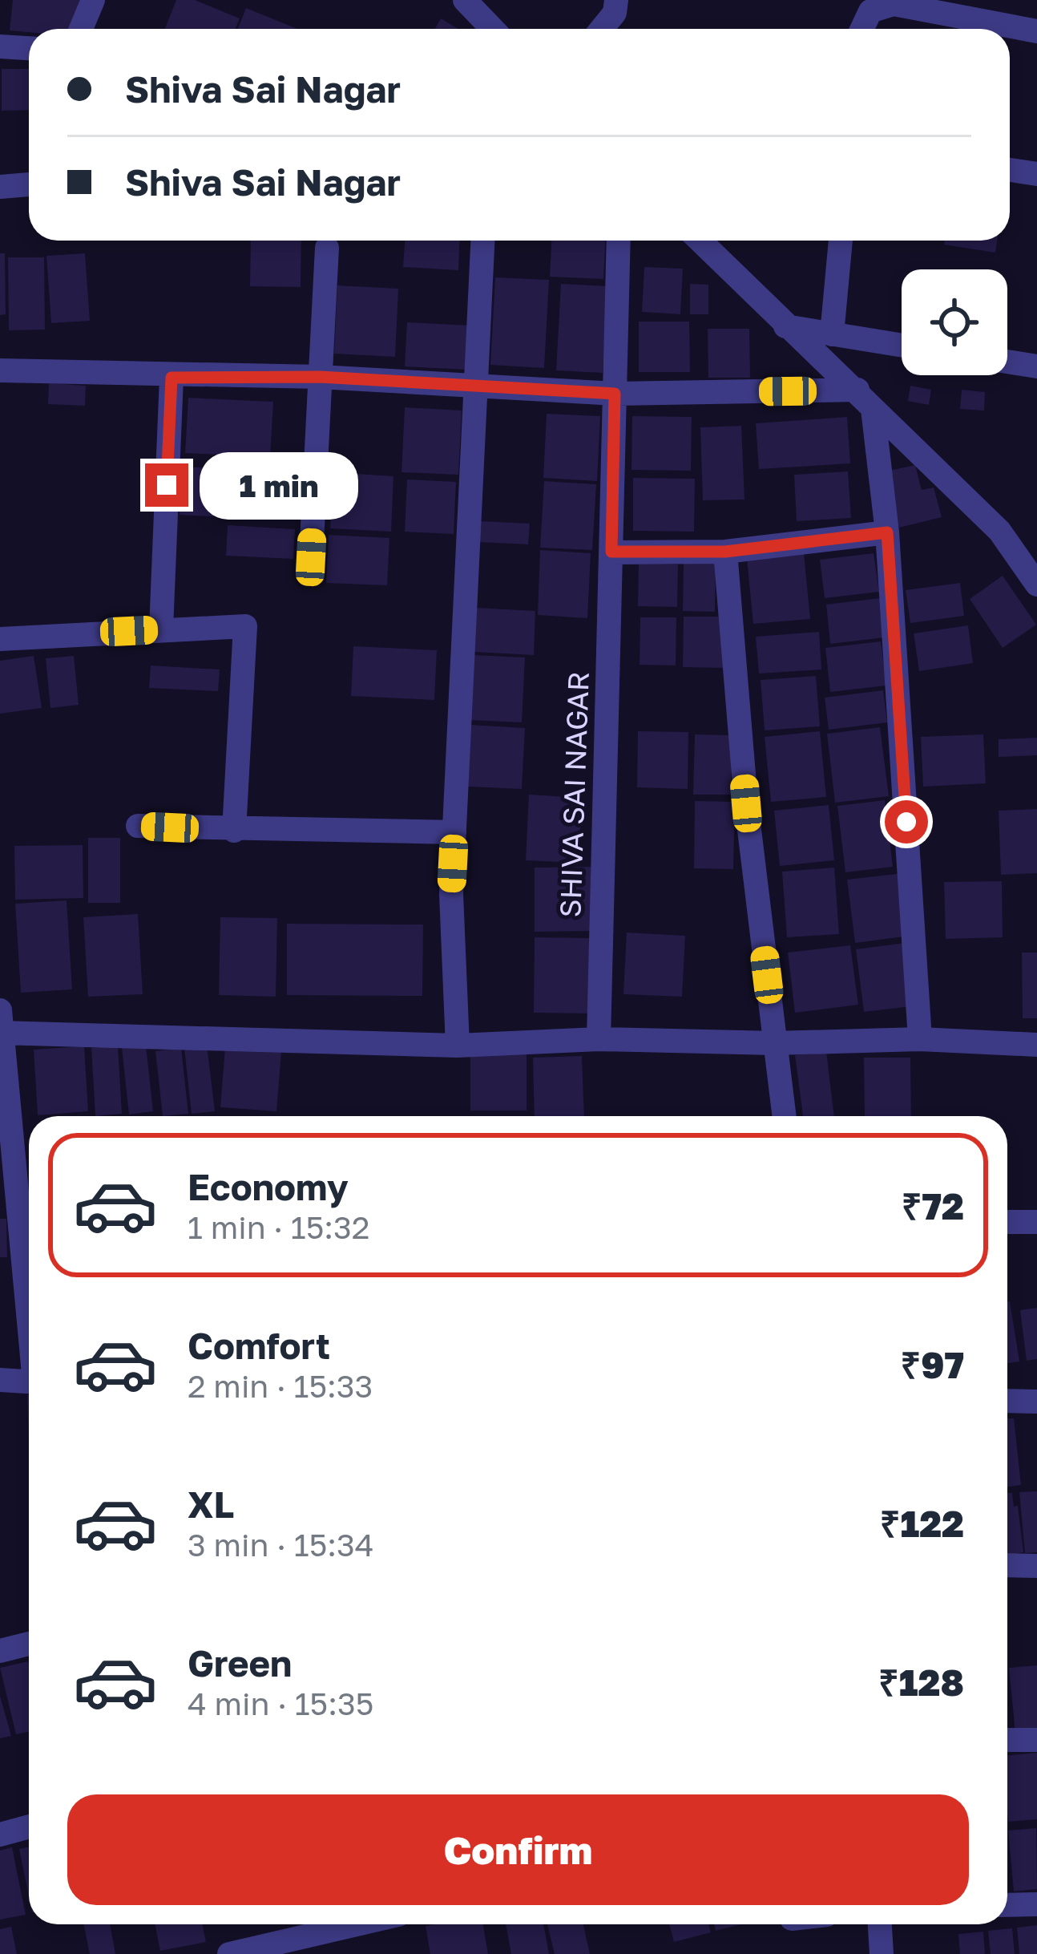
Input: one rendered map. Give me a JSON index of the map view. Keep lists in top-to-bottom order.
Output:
{
  "streets": {
    "street": ["SHIVA SAI NAGAR"]
  },
  "page": {
    "banner": ["Shiva Sai Nagar", "Shiva Sai Nagar"],
    "bubble": "1 min",
    "list": [
      {
        "name": "Economy",
        "note": "1 min · 15:32",
        "value": "₹72"
      },
      {
        "name": "Comfort",
        "note": "2 min · 15:33",
        "value": "₹97"
      },
      {
        "name": "XL",
        "note": "3 min · 15:34",
        "value": "₹122"
      },
      {
        "name": "Green",
        "note": "4 min · 15:35",
        "value": "₹128"
      }
    ],
    "buttons": "Confirm"
  }
}
